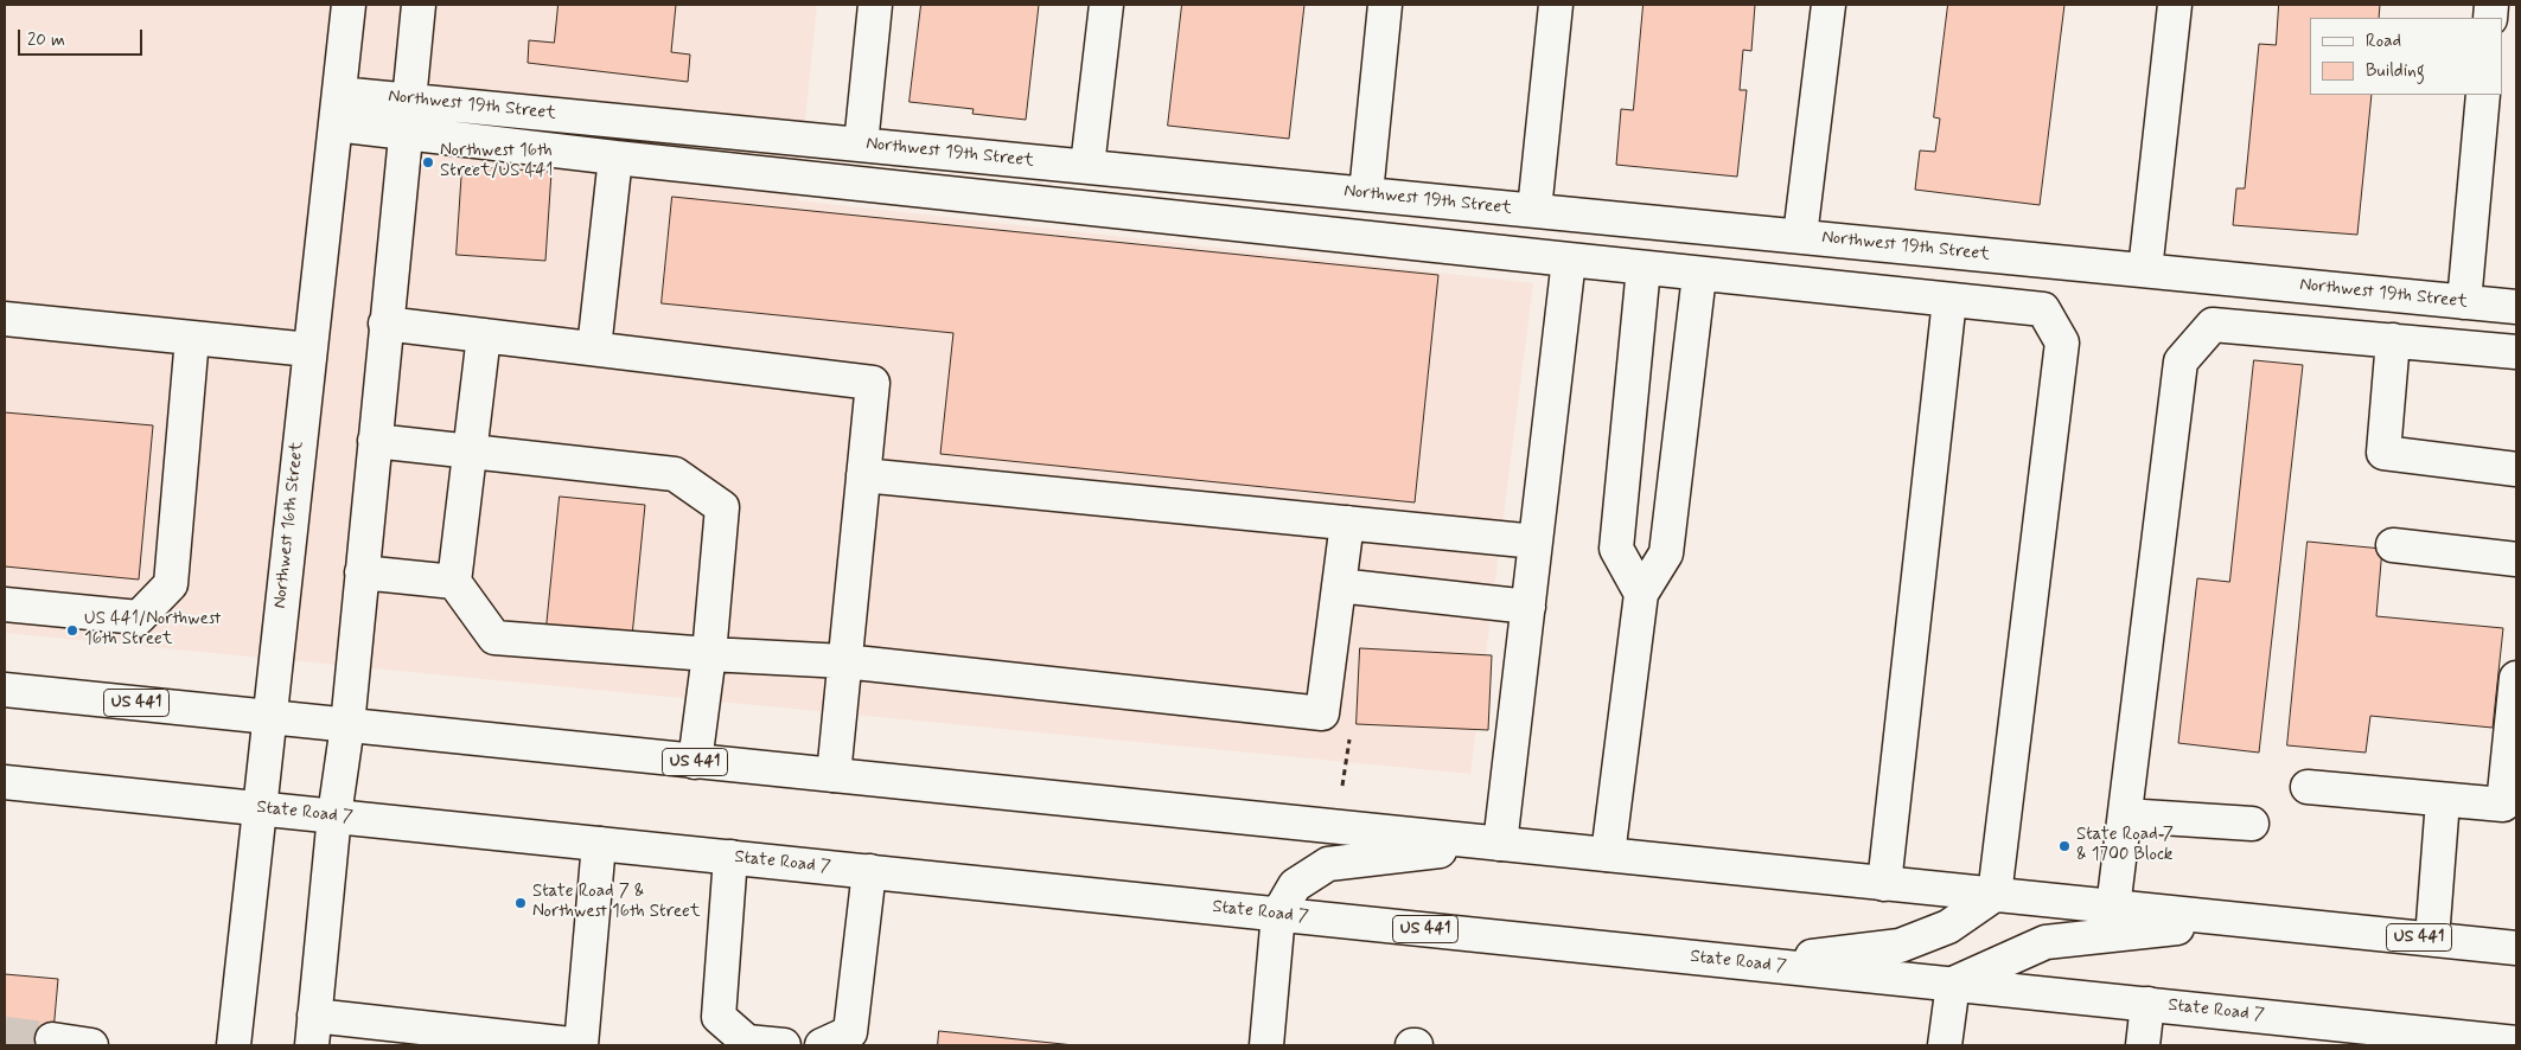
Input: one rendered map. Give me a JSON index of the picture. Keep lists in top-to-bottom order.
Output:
{
  "streets": {
    "main road": [
      "Northwest 19th Street",
      "Northwest 16th Street",
      "US 441",
      "State Road 7"
    ]
  },
  "crossings": [
    ["Northwest 19th Street", "Northwest 16th Street"],
    ["Northwest 16th Street", "US 441"],
    ["Northwest 16th Street", "State Road 7"]
  ],
  "places": [
    "Northwest 16th Street/US 441",
    "US 441/Northwest 16th Street",
    "State Road 7 & 1700 Block",
    "State Road 7 & Northwest 16th Street"
  ],
  "legend": ["Road", "Building"],
  "scale_bar": "20 m"
}
